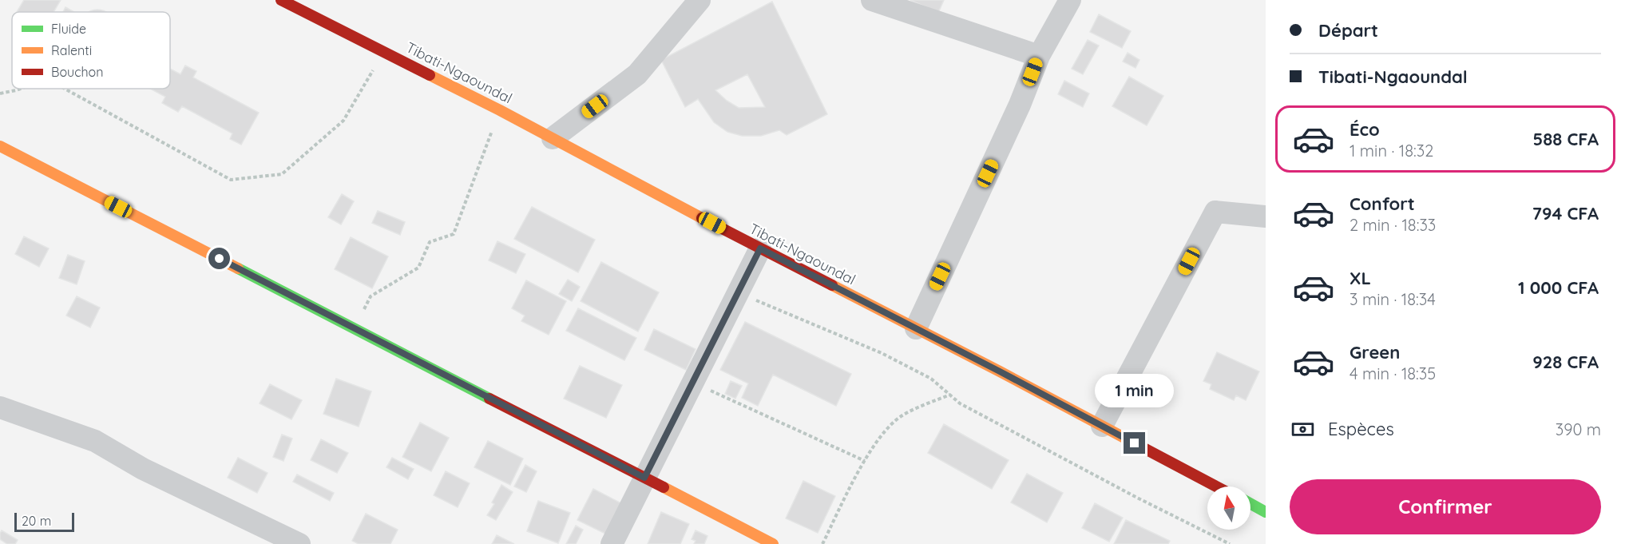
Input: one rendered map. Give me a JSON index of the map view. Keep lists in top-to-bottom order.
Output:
{
  "streets": {
    "main road": ["Tibati-Ngaoundal"]
  },
  "legend": ["Fluide", "Ralenti", "Bouchon"],
  "scale_bar": "20 m",
  "north": "top",
  "page": {
    "banner": ["Départ", "Tibati-Ngaoundal"],
    "list": [
      {
        "name": "Éco",
        "note": "1 min · 18:32",
        "value": "588 CFA"
      },
      {
        "name": "Confort",
        "note": "2 min · 18:33",
        "value": "794 CFA"
      },
      {
        "name": "XL",
        "note": "3 min · 18:34",
        "value": "1 000 CFA"
      },
      {
        "name": "Green",
        "note": "4 min · 18:35",
        "value": "928 CFA"
      }
    ],
    "bubble": "1 min",
    "pay": ["Espèces", "390 m"],
    "buttons": "Confirmer",
    "scale": "20 m"
  }
}
